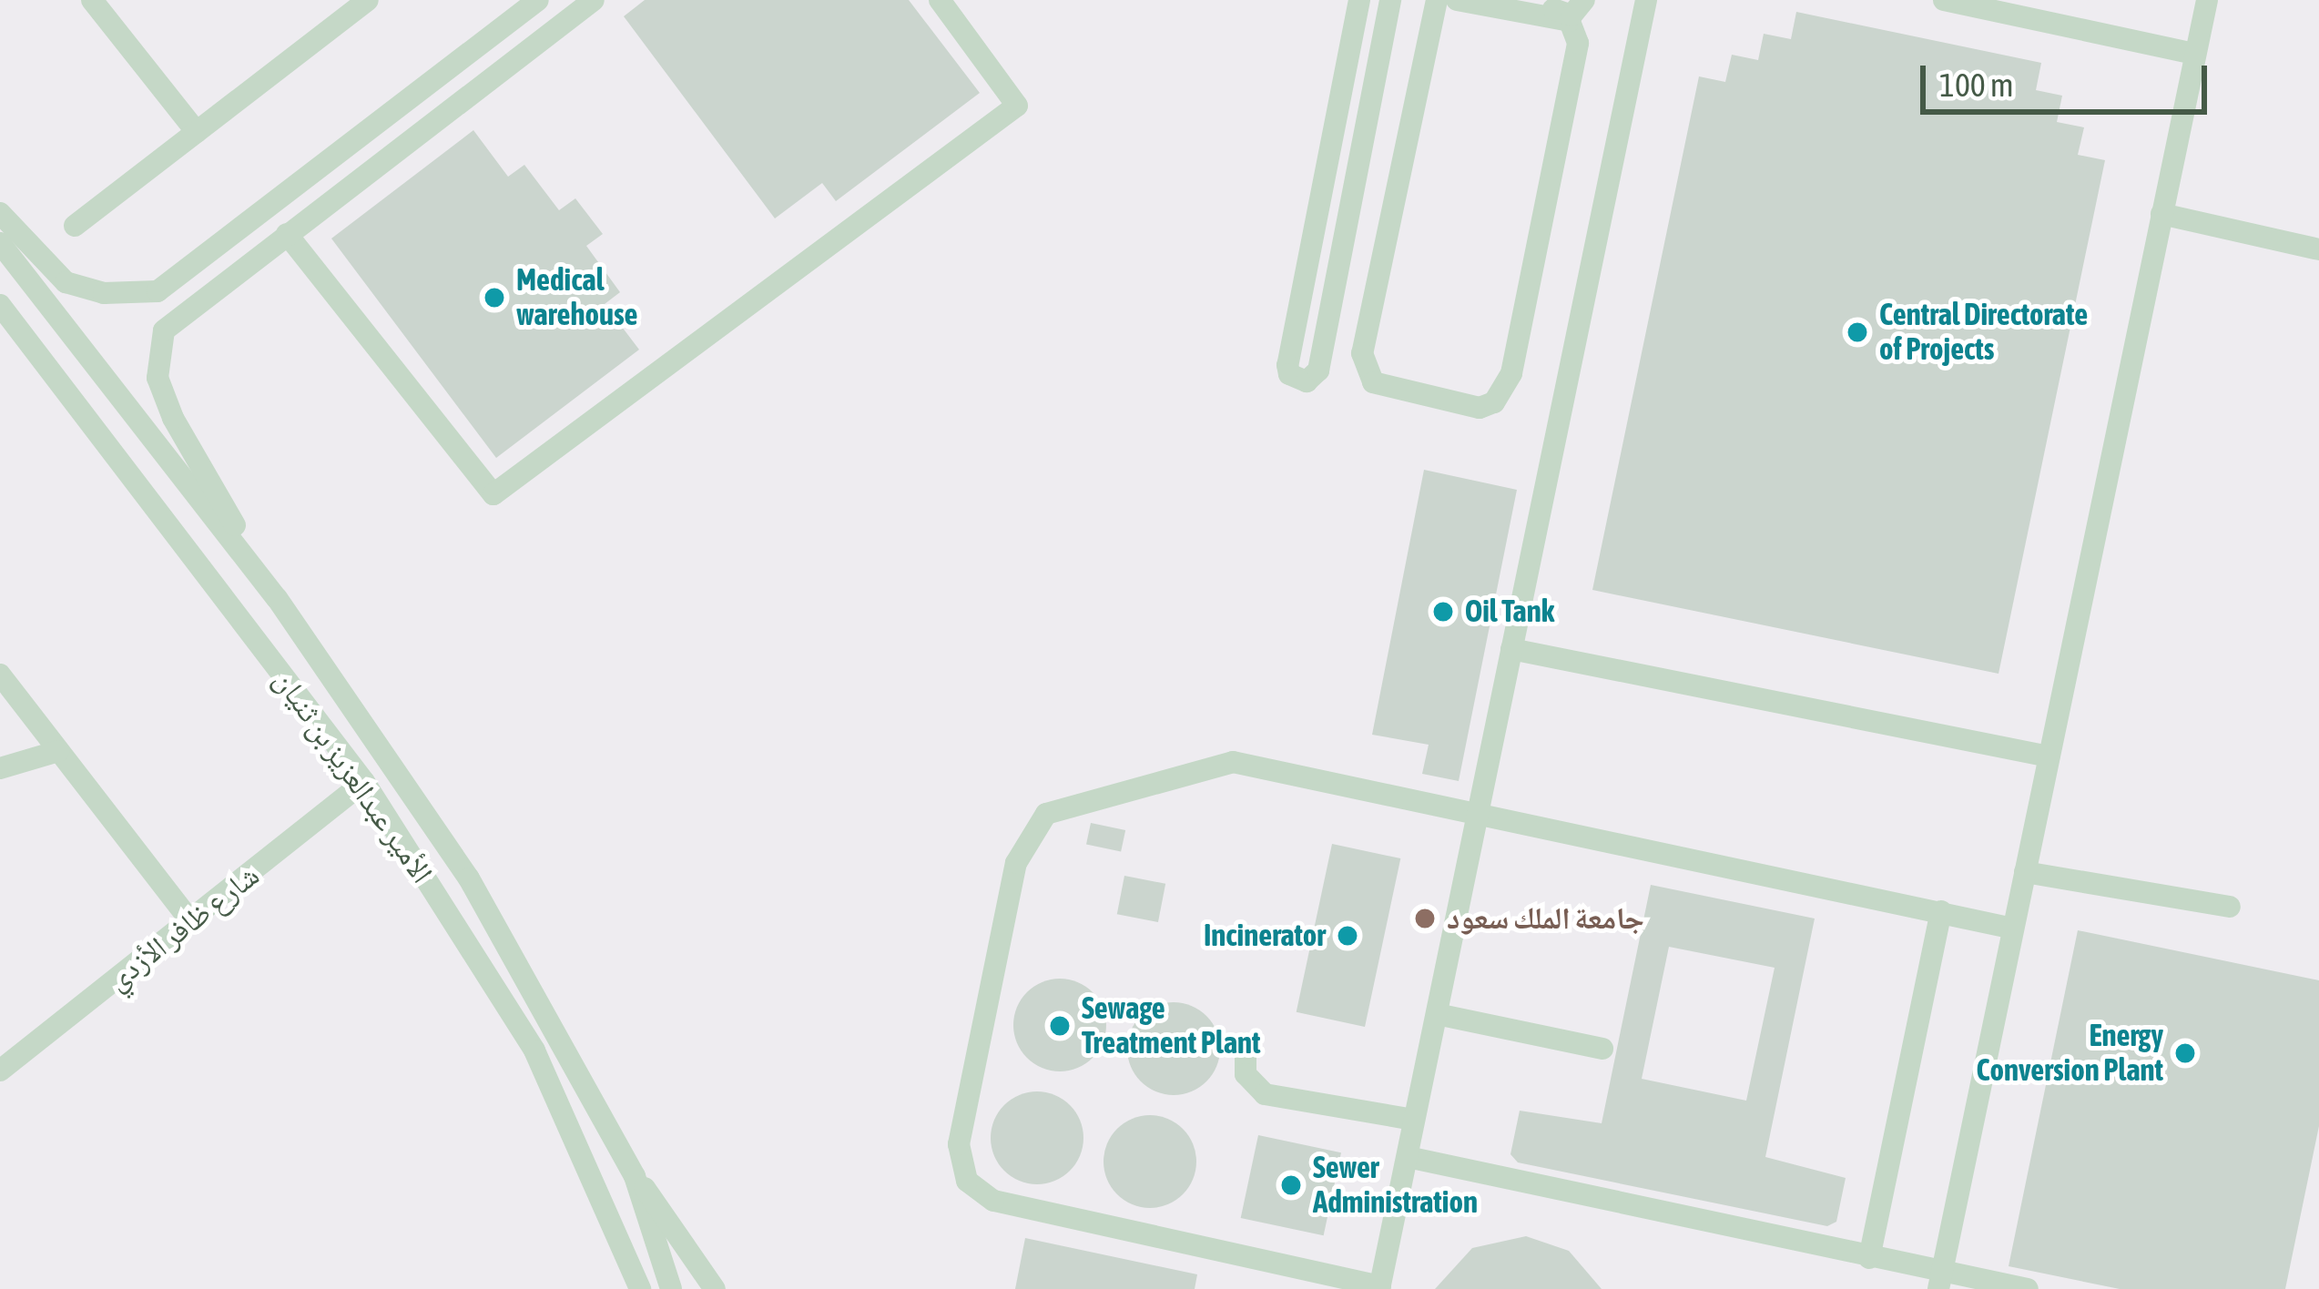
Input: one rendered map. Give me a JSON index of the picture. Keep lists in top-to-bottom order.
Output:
{
  "streets": {
    "street": ["الأمير عبدالعزيز بن ثنيان", "شارع ظافر الأزدي"]
  },
  "crossings": [
    ["الأمير عبدالعزيز بن ثنيان", "شارع ظافر الأزدي"]
  ],
  "places": [
    "Medical warehouse",
    "Central Directorate of Projects",
    "Oil Tank",
    "جامعة الملك سعود",
    "Incinerator",
    "Sewage Treatment Plant",
    "Energy Conversion Plant",
    "Sewer Administration"
  ],
  "scale_bar": "100 m"
}
